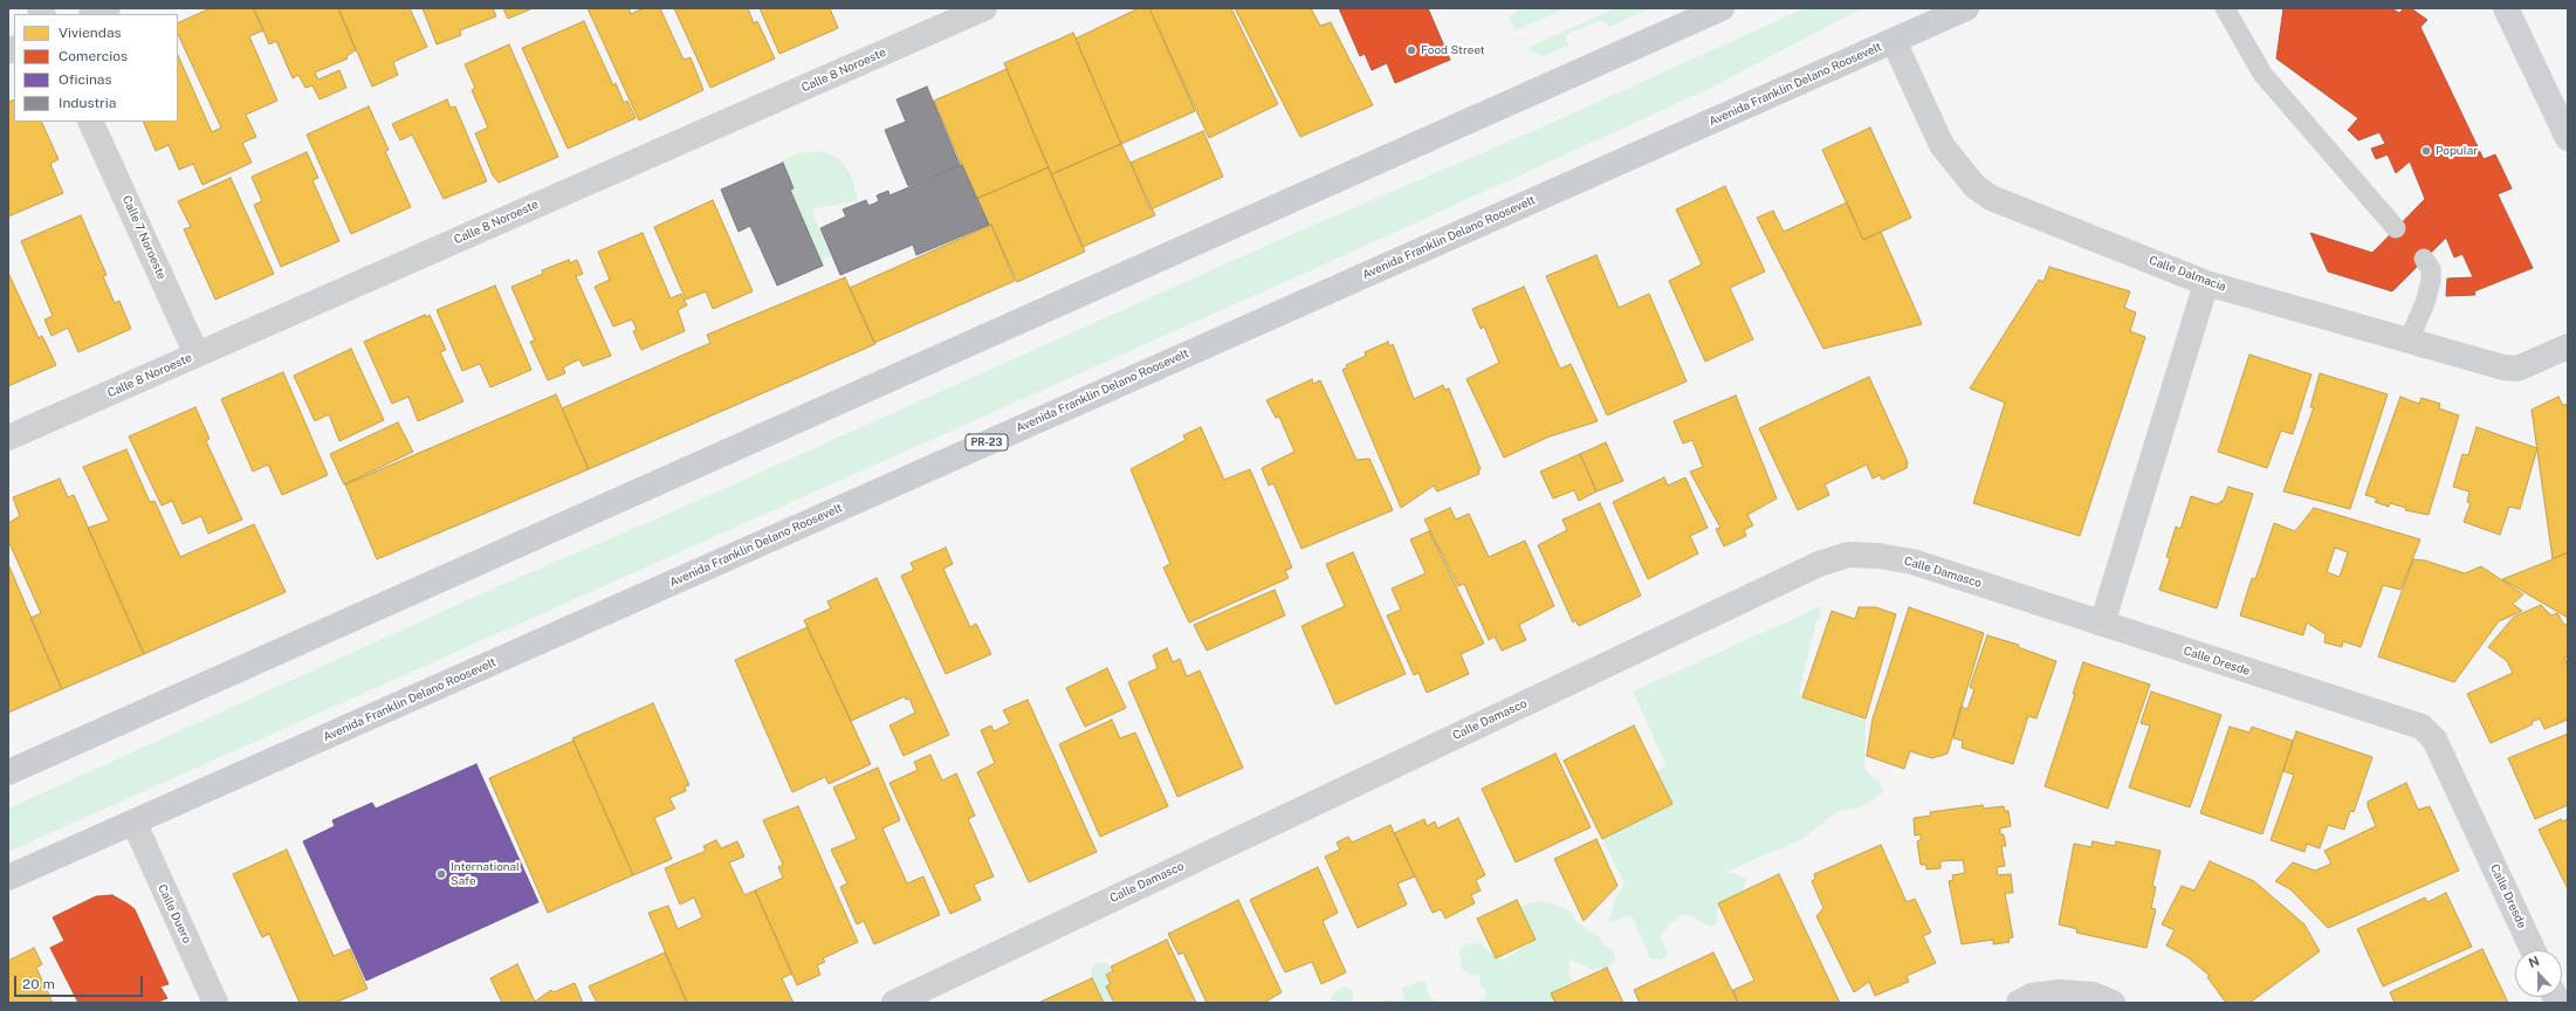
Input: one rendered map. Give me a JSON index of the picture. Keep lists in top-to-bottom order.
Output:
{
  "streets": {
    "main road": ["Avenida Franklin Delano Roosevelt", "PR-23"],
    "street": [
      "Calle 8 Noroeste",
      "Calle 7 Noroeste",
      "Calle Dalmacia",
      "Calle Damasco",
      "Calle Dresde",
      "Calle Duero"
    ]
  },
  "crossings": [
    ["Calle 8 Noroeste", "Calle 7 Noroeste"],
    ["Avenida Franklin Delano Roosevelt", "Calle Dalmacia"],
    ["Avenida Franklin Delano Roosevelt", "Calle Duero"],
    ["Calle Damasco", "Calle Dresde"]
  ],
  "places": ["Food Street", "Popular", "International Safe"],
  "legend": [
    "Viviendas",
    "Comercios",
    "Oficinas",
    "Industria"
  ],
  "scale_bar": "20 m",
  "north": "top"
}
